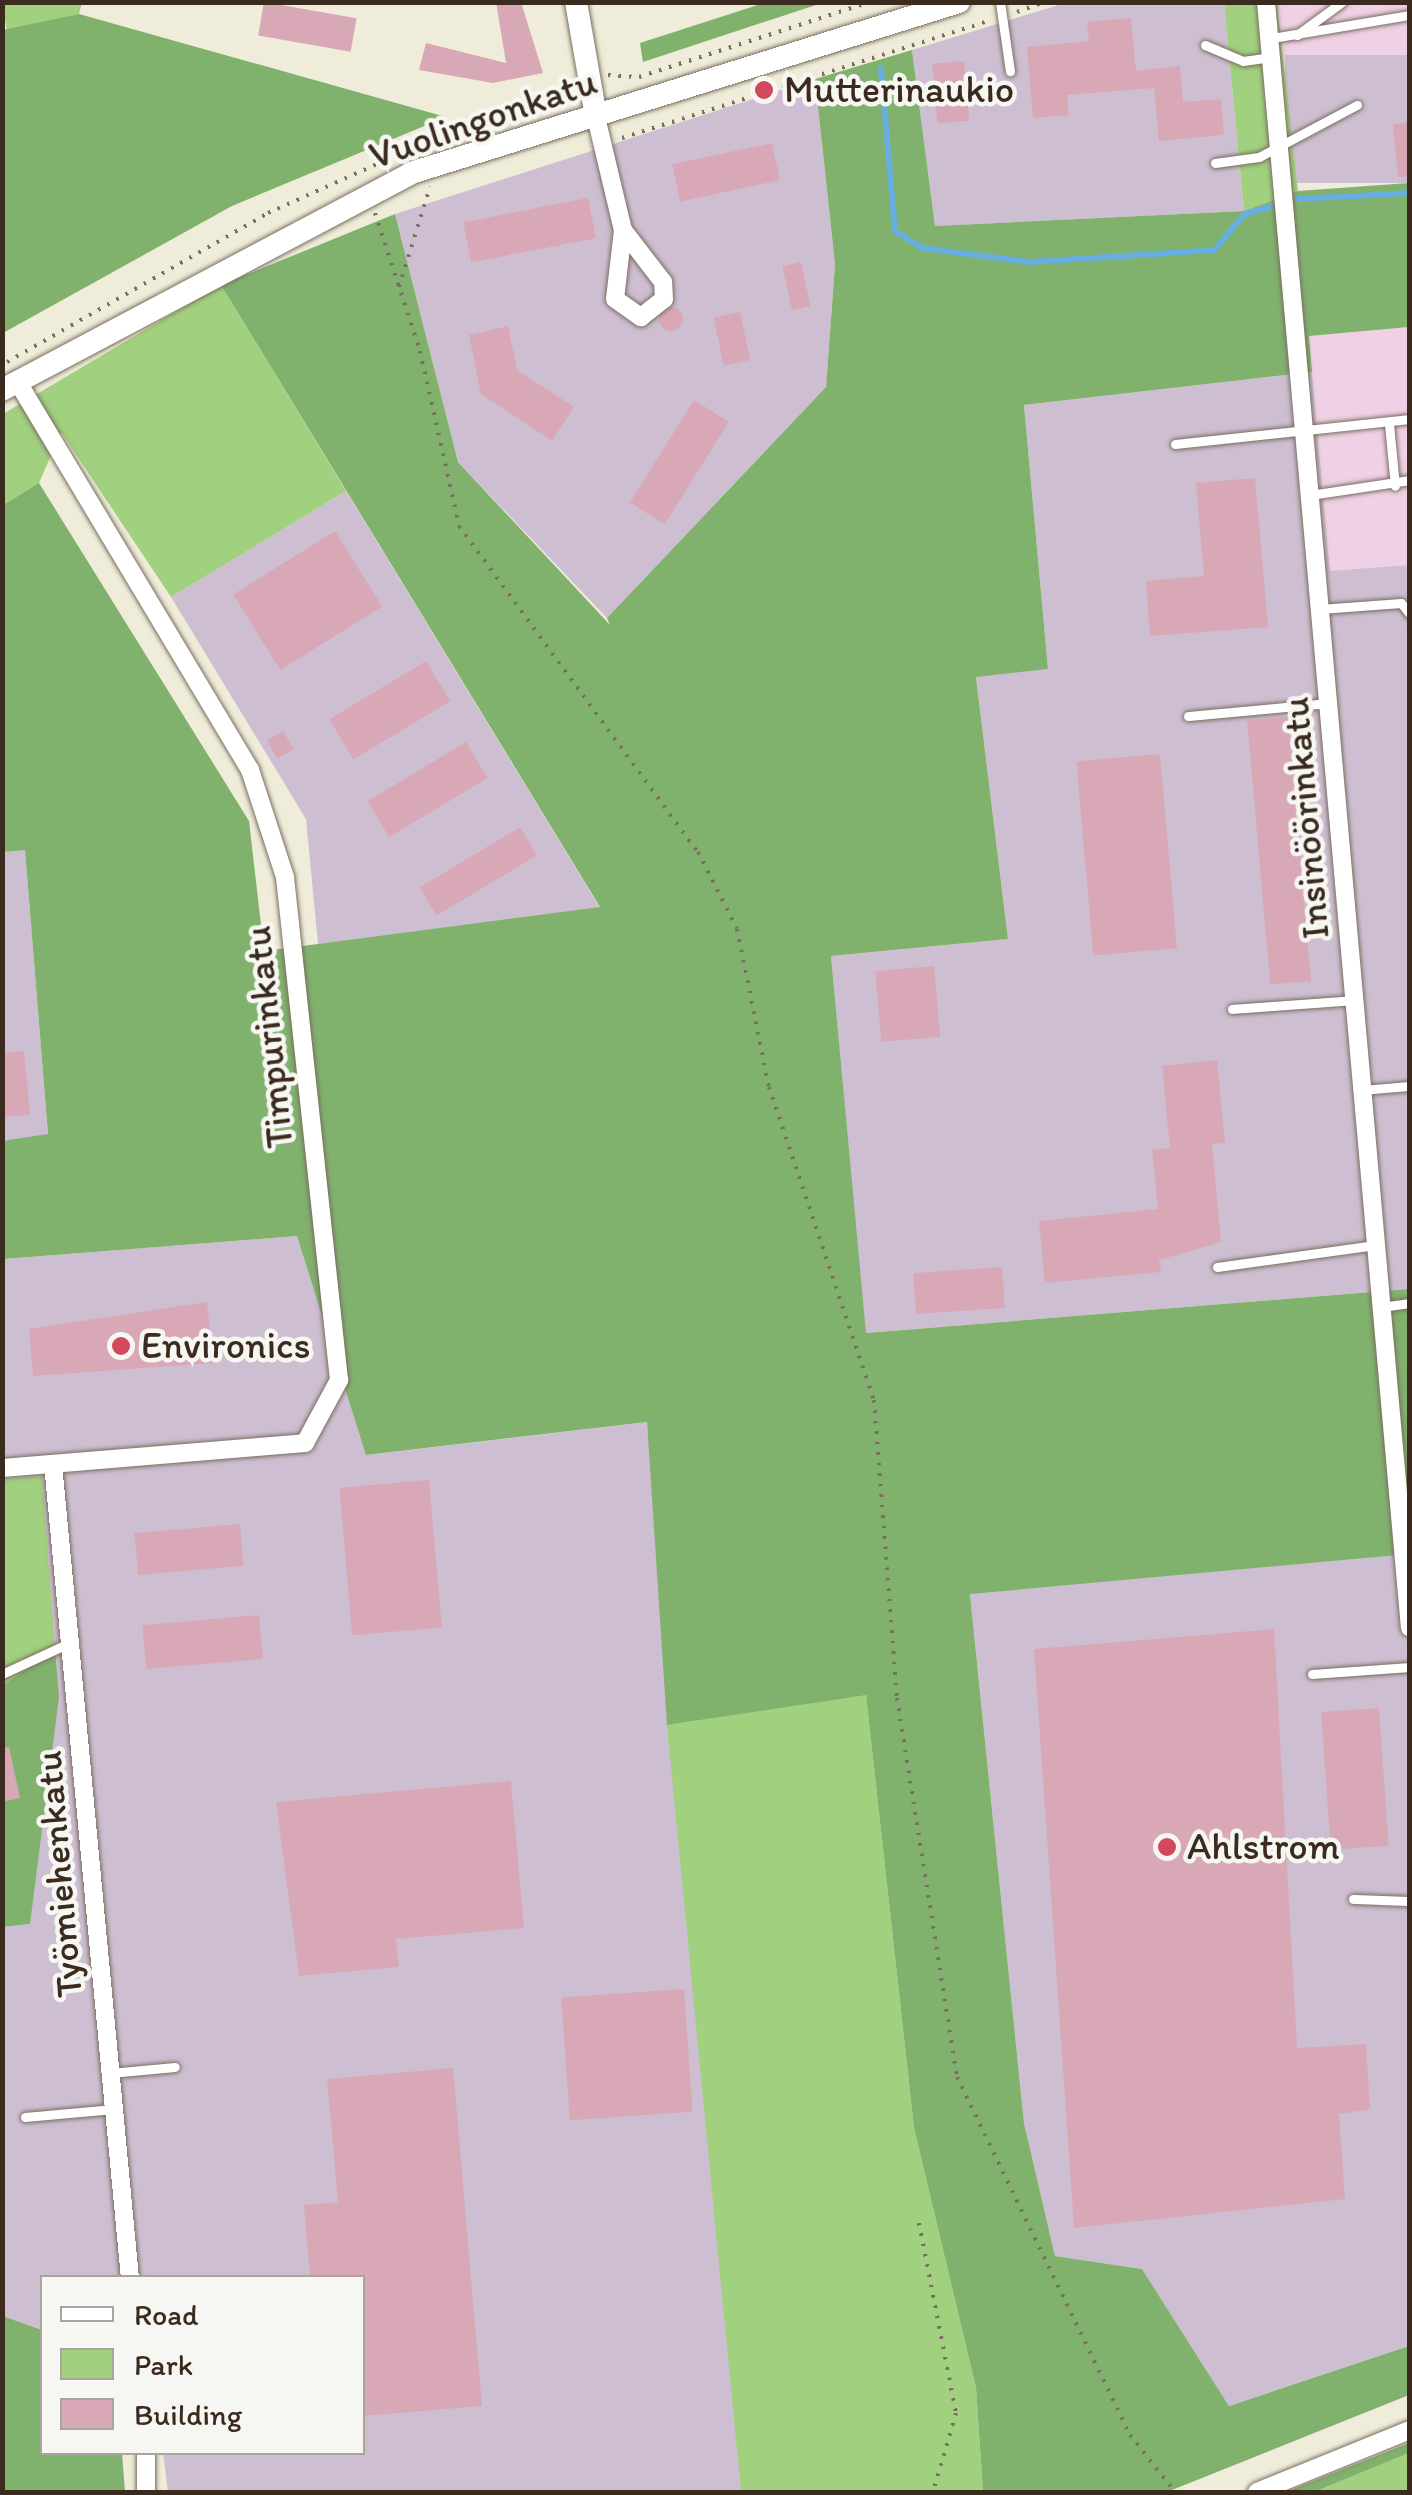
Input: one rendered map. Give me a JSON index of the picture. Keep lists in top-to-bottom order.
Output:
{
  "streets": {
    "street": [
      "Vuolingonkatu",
      "Insinöörinkatu",
      "Timpurinkatu",
      "Työmiehenkatu"
    ]
  },
  "crossings": [
    ["Vuolingonkatu", "Timpurinkatu"],
    ["Timpurinkatu", "Työmiehenkatu"]
  ],
  "places": ["Mutterinaukio", "Environics", "Ahlstrom"],
  "legend": ["Road", "Park", "Building"]
}
